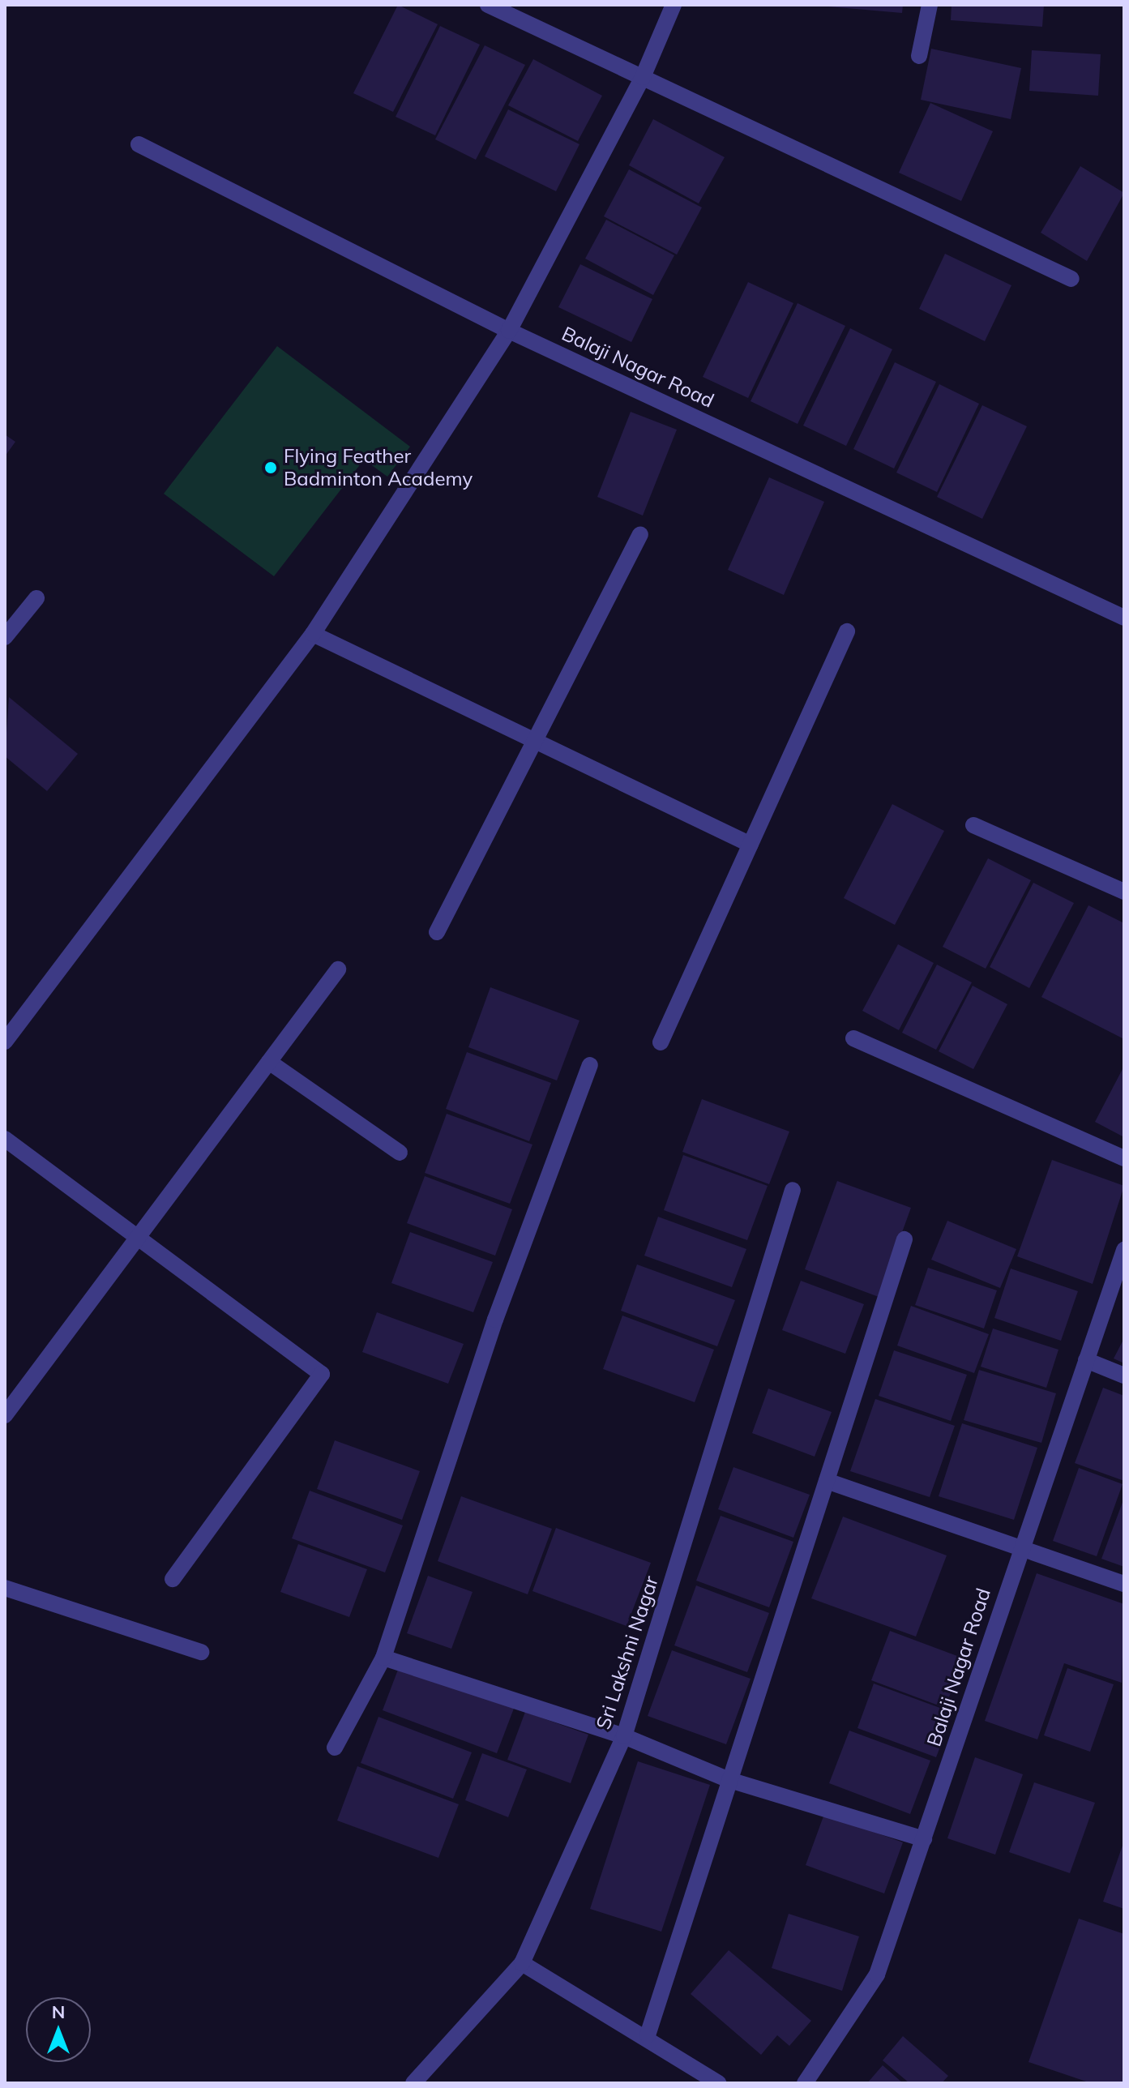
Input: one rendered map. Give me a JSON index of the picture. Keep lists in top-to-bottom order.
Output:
{
  "streets": {
    "street": ["Balaji Nagar Road", "Sri Lakshni Nagar"]
  },
  "places": ["Flying Feather Badminton Academy"],
  "north": "top"
}
